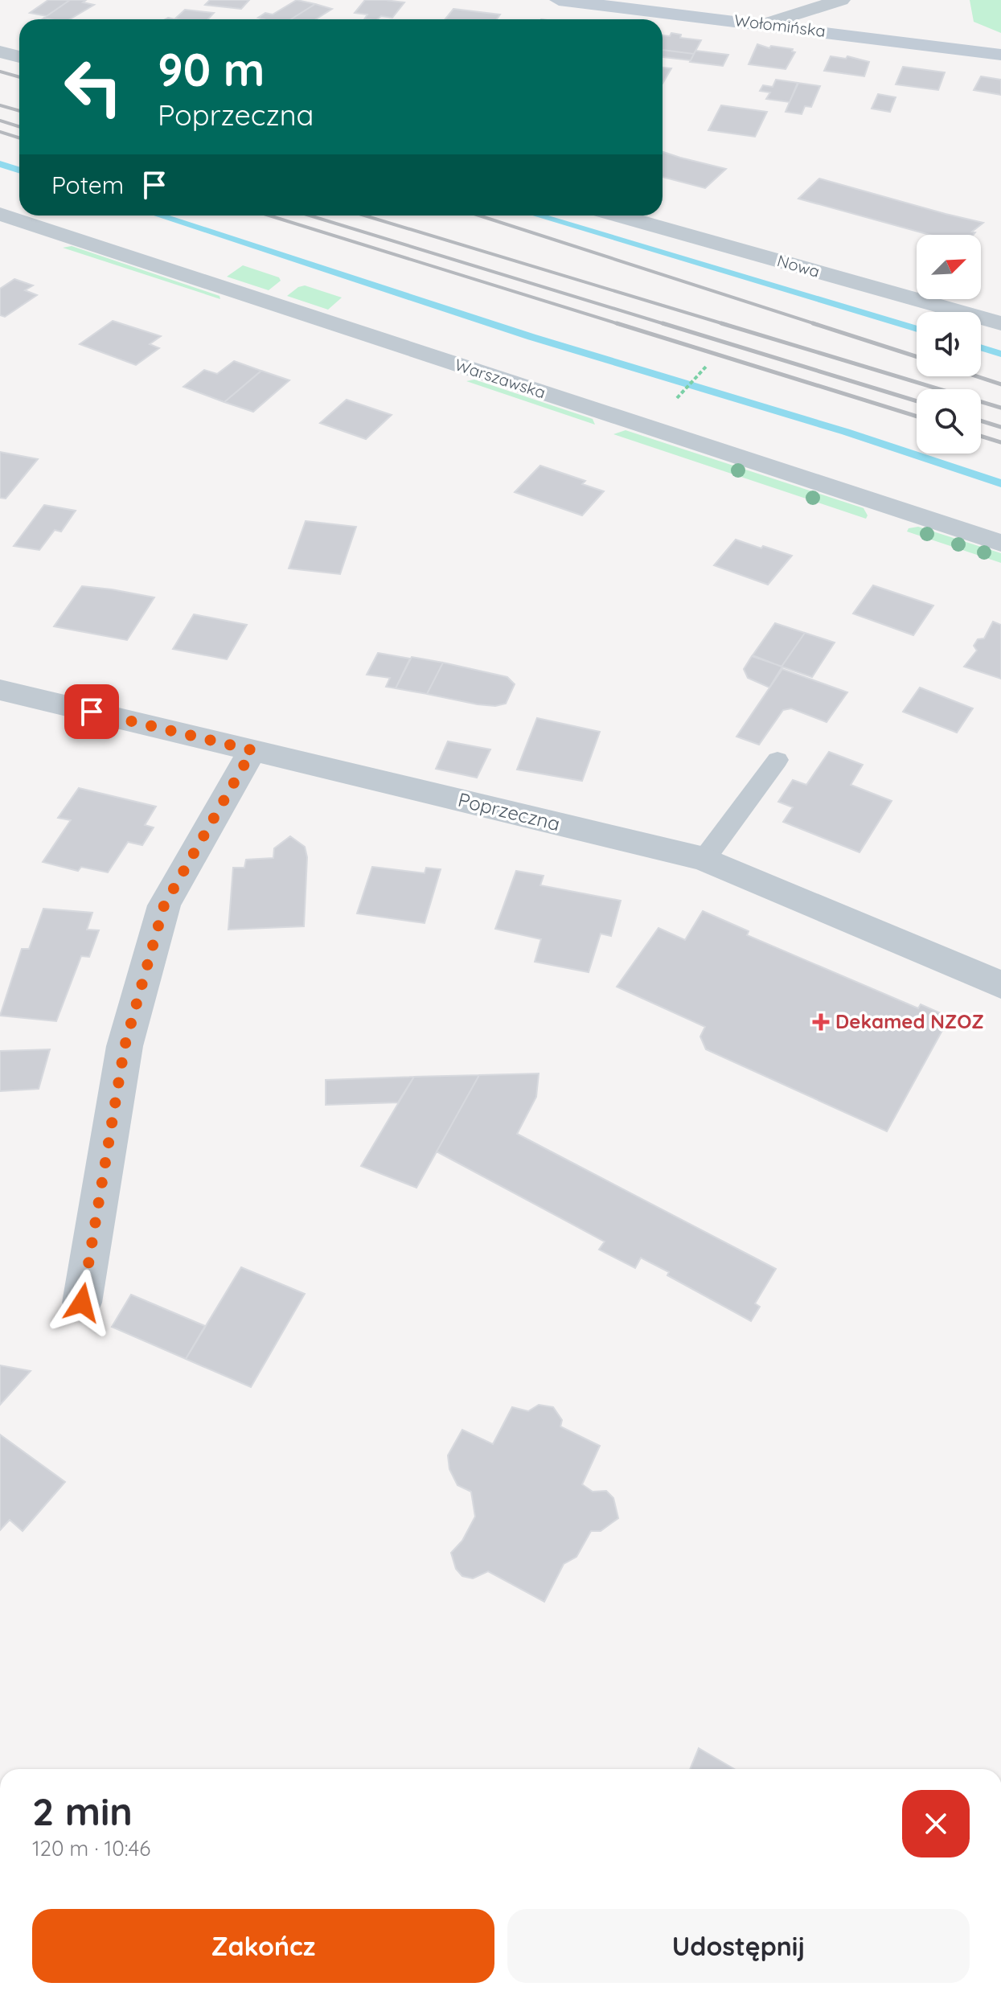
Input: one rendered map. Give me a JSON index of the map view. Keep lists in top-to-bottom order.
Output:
{
  "streets": {
    "street": [
      "Wołomińska",
      "Nowa",
      "Warszawska",
      "Poprzeczna"
    ]
  },
  "places": {
    "health": ["Dekamed NZOZ"]
  },
  "north": "top right",
  "page": {
    "turn": ["90 m", "Poprzeczna"],
    "then": "Potem",
    "heading": ["2 min", "120 m · 10:46"],
    "buttons": ["Zakończ", "Udostępnij"]
  }
}
